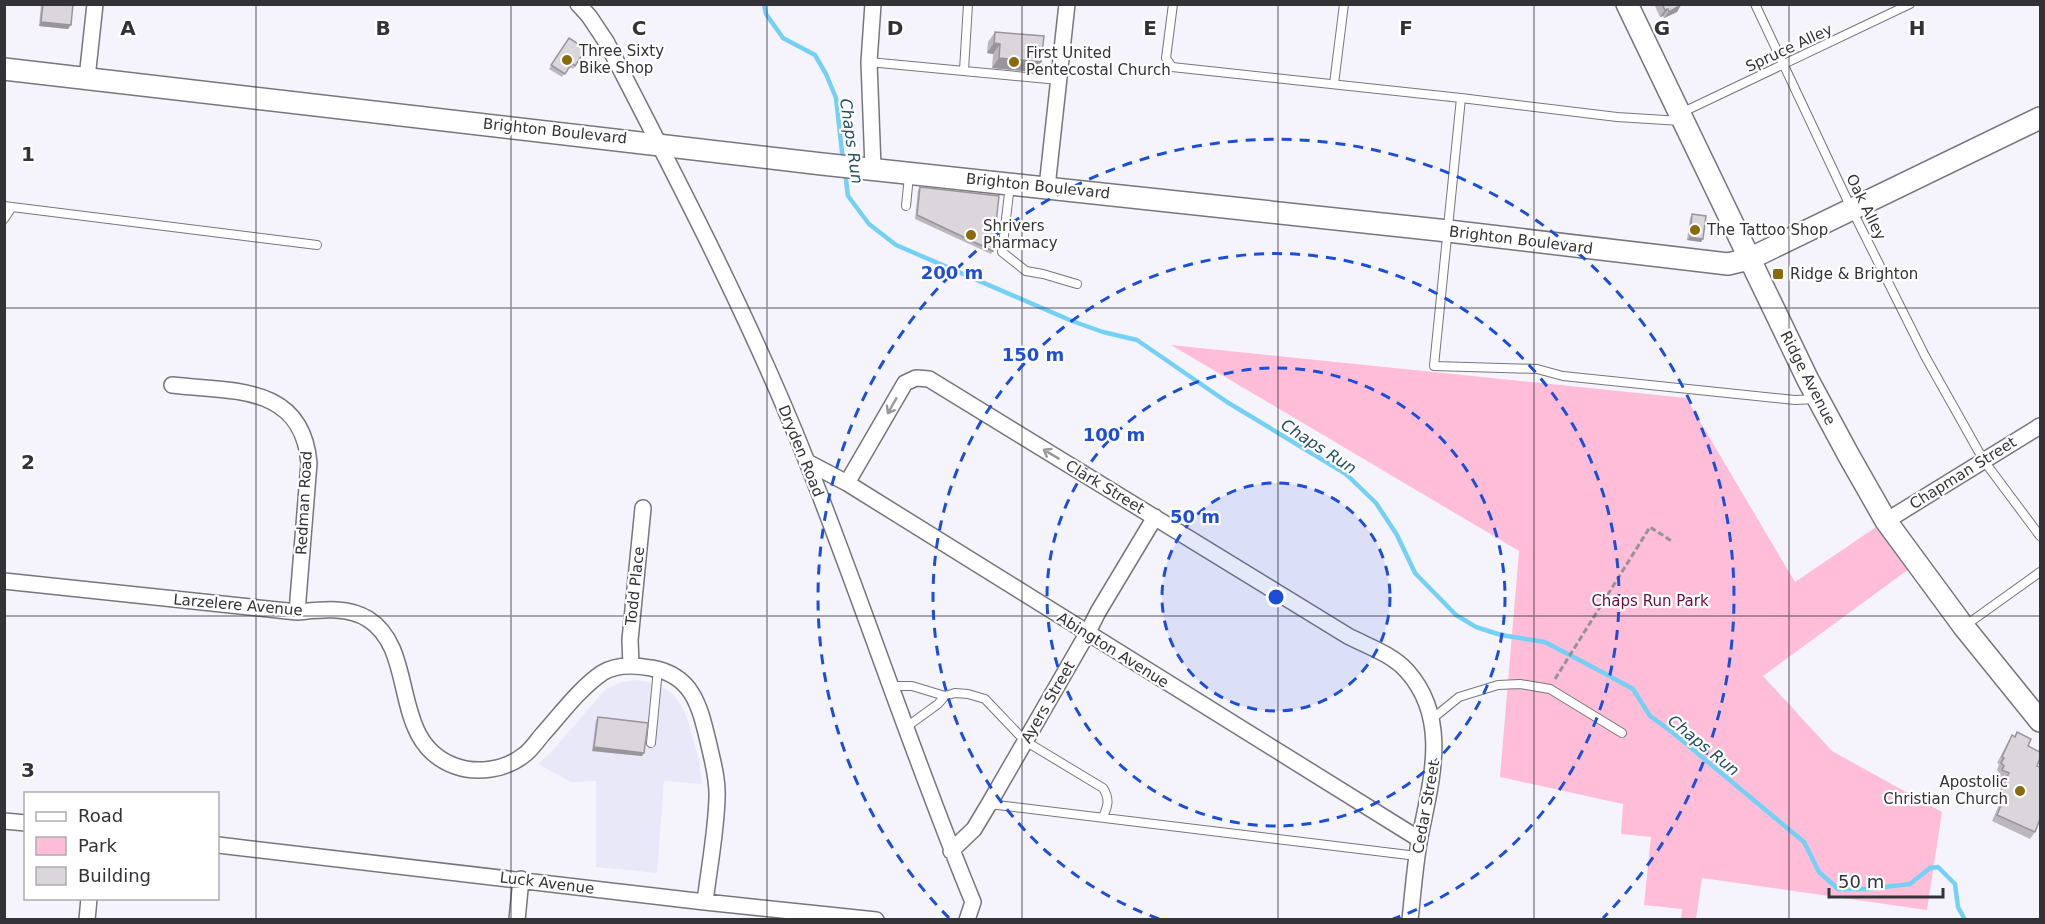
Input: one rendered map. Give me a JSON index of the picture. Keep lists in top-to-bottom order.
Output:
{
  "streets": {
    "street": [
      "Brighton Boulevard",
      "Ridge Avenue",
      "Dryden Road",
      "Chapman Street",
      "Clark Street",
      "Redman Road",
      "Todd Place",
      "Larzelere Avenue",
      "Abington Avenue",
      "Ayers Street",
      "Cedar Street",
      "Luck Avenue"
    ],
    "lane": ["Spruce Alley", "Oak Alley"]
  },
  "crossings": [
    ["Spruce Alley", "Oak Alley"],
    ["Spruce Alley", "Ridge Avenue"],
    ["Brighton Boulevard", "Oak Alley"],
    ["Brighton Boulevard", "Ridge Avenue"],
    ["Brighton Boulevard", "Dryden Road"],
    ["Oak Alley", "Chapman Street"],
    ["Ridge Avenue", "Chapman Street"],
    ["Dryden Road", "Abington Avenue"],
    ["Dryden Road", "Ayers Street"],
    ["Clark Street", "Abington Avenue"],
    ["Clark Street", "Ayers Street"],
    ["Clark Street", "Cedar Street"],
    ["Redman Road", "Larzelere Avenue"],
    ["Todd Place", "Larzelere Avenue"],
    ["Larzelere Avenue", "Luck Avenue"],
    ["Abington Avenue", "Ayers Street"],
    ["Abington Avenue", "Cedar Street"]
  ],
  "water": ["Chaps Run"],
  "parks": ["Chaps Run Park"],
  "places": {
    "other": [
      "Three Sixty Bike Shop",
      "First United Pentecostal Church",
      "The Tattoo Shop",
      "Shrivers Pharmacy",
      "Apostolic Christian Church"
    ],
    "transit": ["Ridge & Brighton"]
  },
  "legend": ["Road", "Park", "Building"],
  "scale_bar": "50 m",
  "grid": {
    "columns": [
      "A",
      "B",
      "C",
      "D",
      "E",
      "F",
      "G",
      "H"
    ],
    "rows": ["1", "2", "3"]
  },
  "rings": [
    "200 m",
    "150 m",
    "100 m",
    "50 m"
  ]
}
